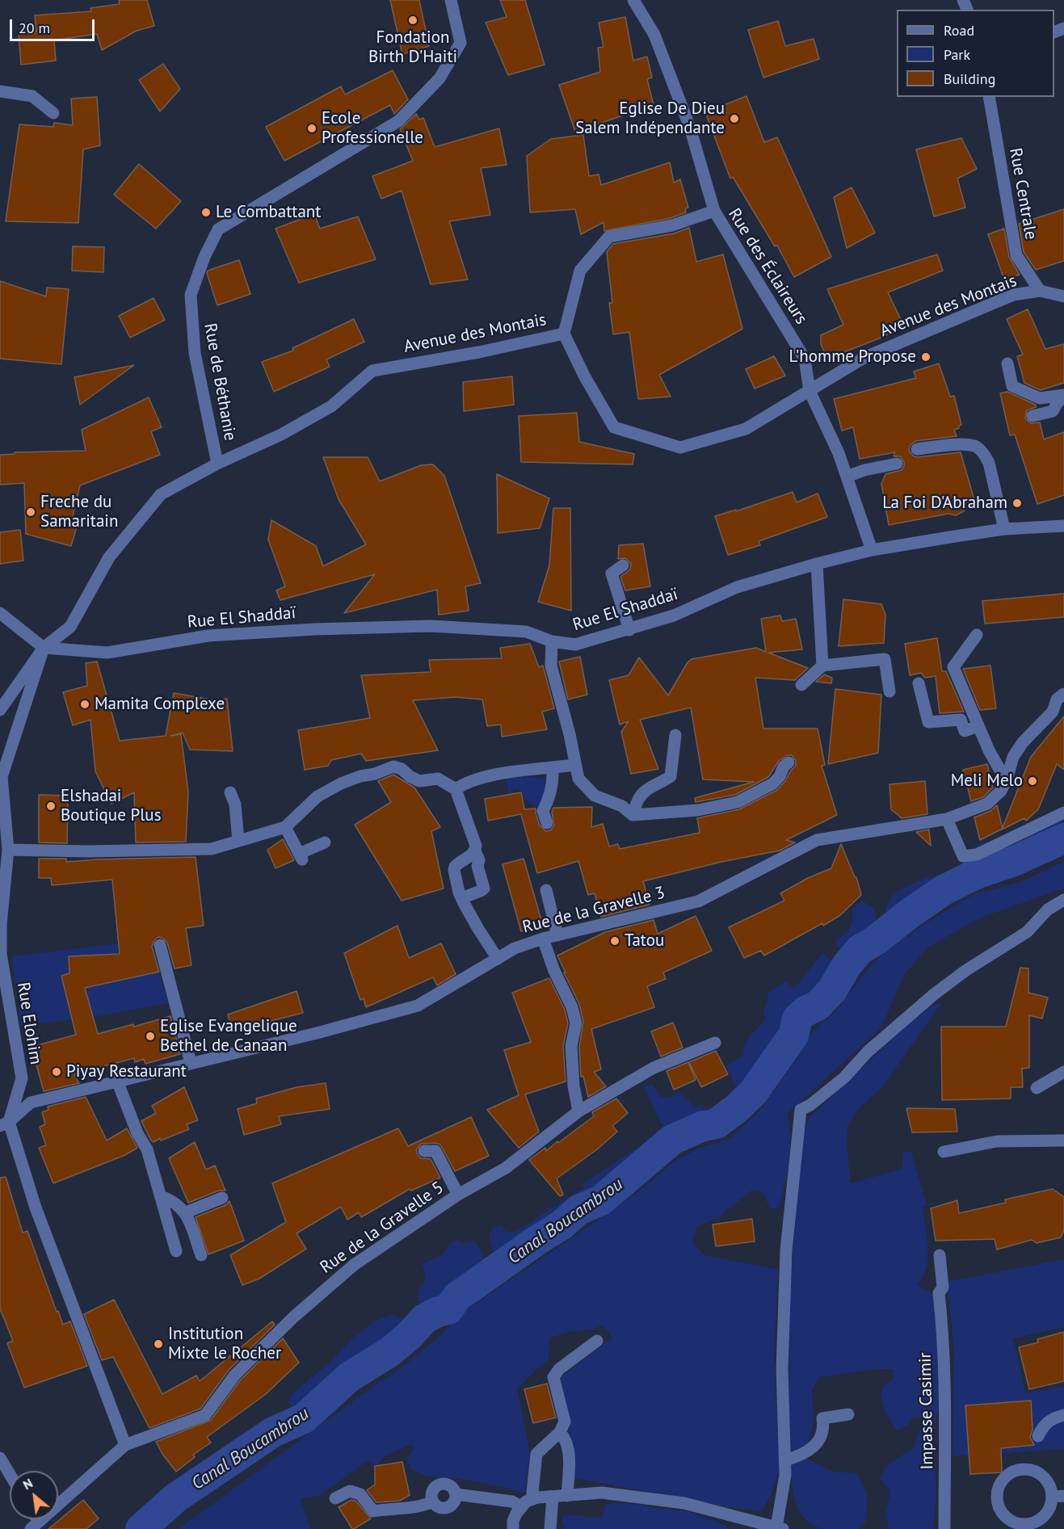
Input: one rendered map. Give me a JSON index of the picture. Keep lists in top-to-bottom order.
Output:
{
  "streets": {
    "street": [
      "Rue Centrale",
      "Rue des Éclaireurs",
      "Avenue des Montais",
      "Rue de Béthanie",
      "Rue El Shaddaï",
      "Rue de la Gravelle 3",
      "Rue Elohim",
      "Rue de la Gravelle 5",
      "Impasse Casimir"
    ]
  },
  "crossings": [
    ["Rue Centrale", "Avenue des Montais"],
    ["Rue des Éclaireurs", "Avenue des Montais"],
    ["Rue des Éclaireurs", "Rue El Shaddaï"],
    ["Avenue des Montais", "Rue de Béthanie"],
    ["Avenue des Montais", "Rue El Shaddaï"],
    ["Avenue des Montais", "Rue Elohim"],
    ["Rue El Shaddaï", "Rue Elohim"],
    ["Rue de la Gravelle 3", "Rue Elohim"]
  ],
  "water": ["Canal Boucambrou"],
  "places": [
    "Fondation Birth D'Haiti",
    "Eglise De Dieu Salem Indépendante",
    "Ecole Professionelle",
    "Le Combattant",
    "L'homme Propose",
    "La Foi D'Abraham",
    "Freche du Samaritain",
    "Mamita Complexe",
    "Meli Melo",
    "Elshadai Boutique Plus",
    "Tatou",
    "Eglise Evangelique Bethel de Canaan",
    "Piyay Restaurant",
    "Institution Mixte le Rocher"
  ],
  "legend": ["Road", "Park", "Building"],
  "scale_bar": "20 m",
  "north": "top left"
}
